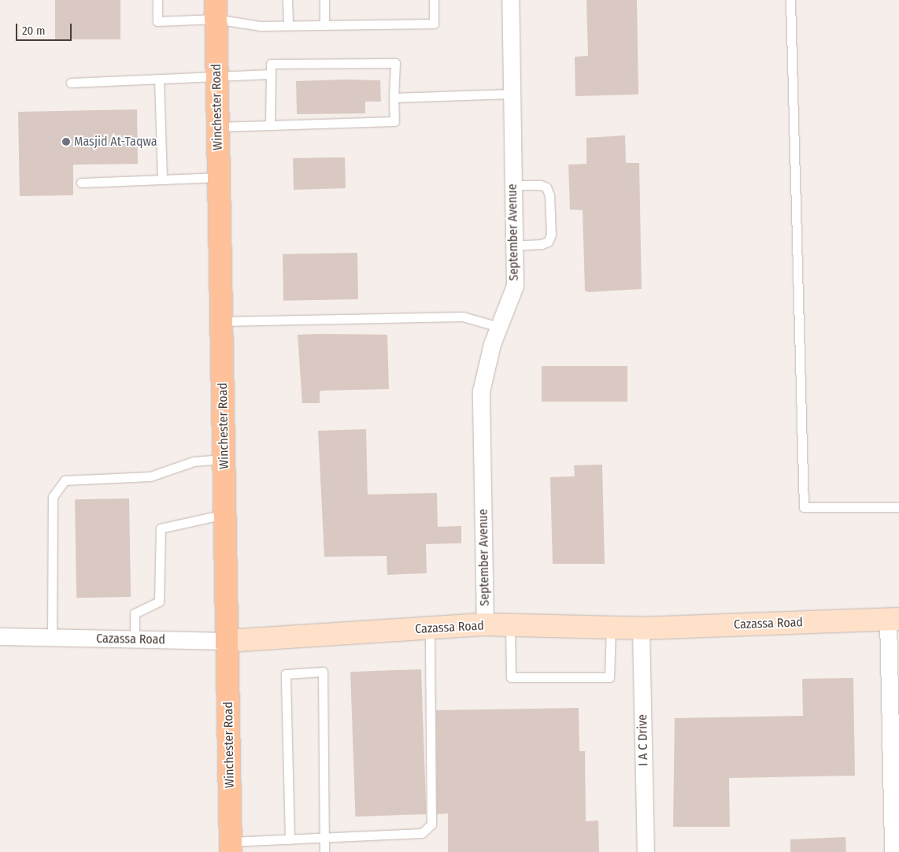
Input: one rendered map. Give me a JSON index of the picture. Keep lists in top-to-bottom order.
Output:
{
  "streets": {
    "main road": ["Winchester Road"],
    "street": ["September Avenue", "Cazassa Road", "I A C Drive"]
  },
  "crossings": [
    ["Winchester Road", "Cazassa Road"],
    ["September Avenue", "Cazassa Road"],
    ["Cazassa Road", "I A C Drive"]
  ],
  "places": ["Masjid At-Taqwa"],
  "scale_bar": "20 m"
}
